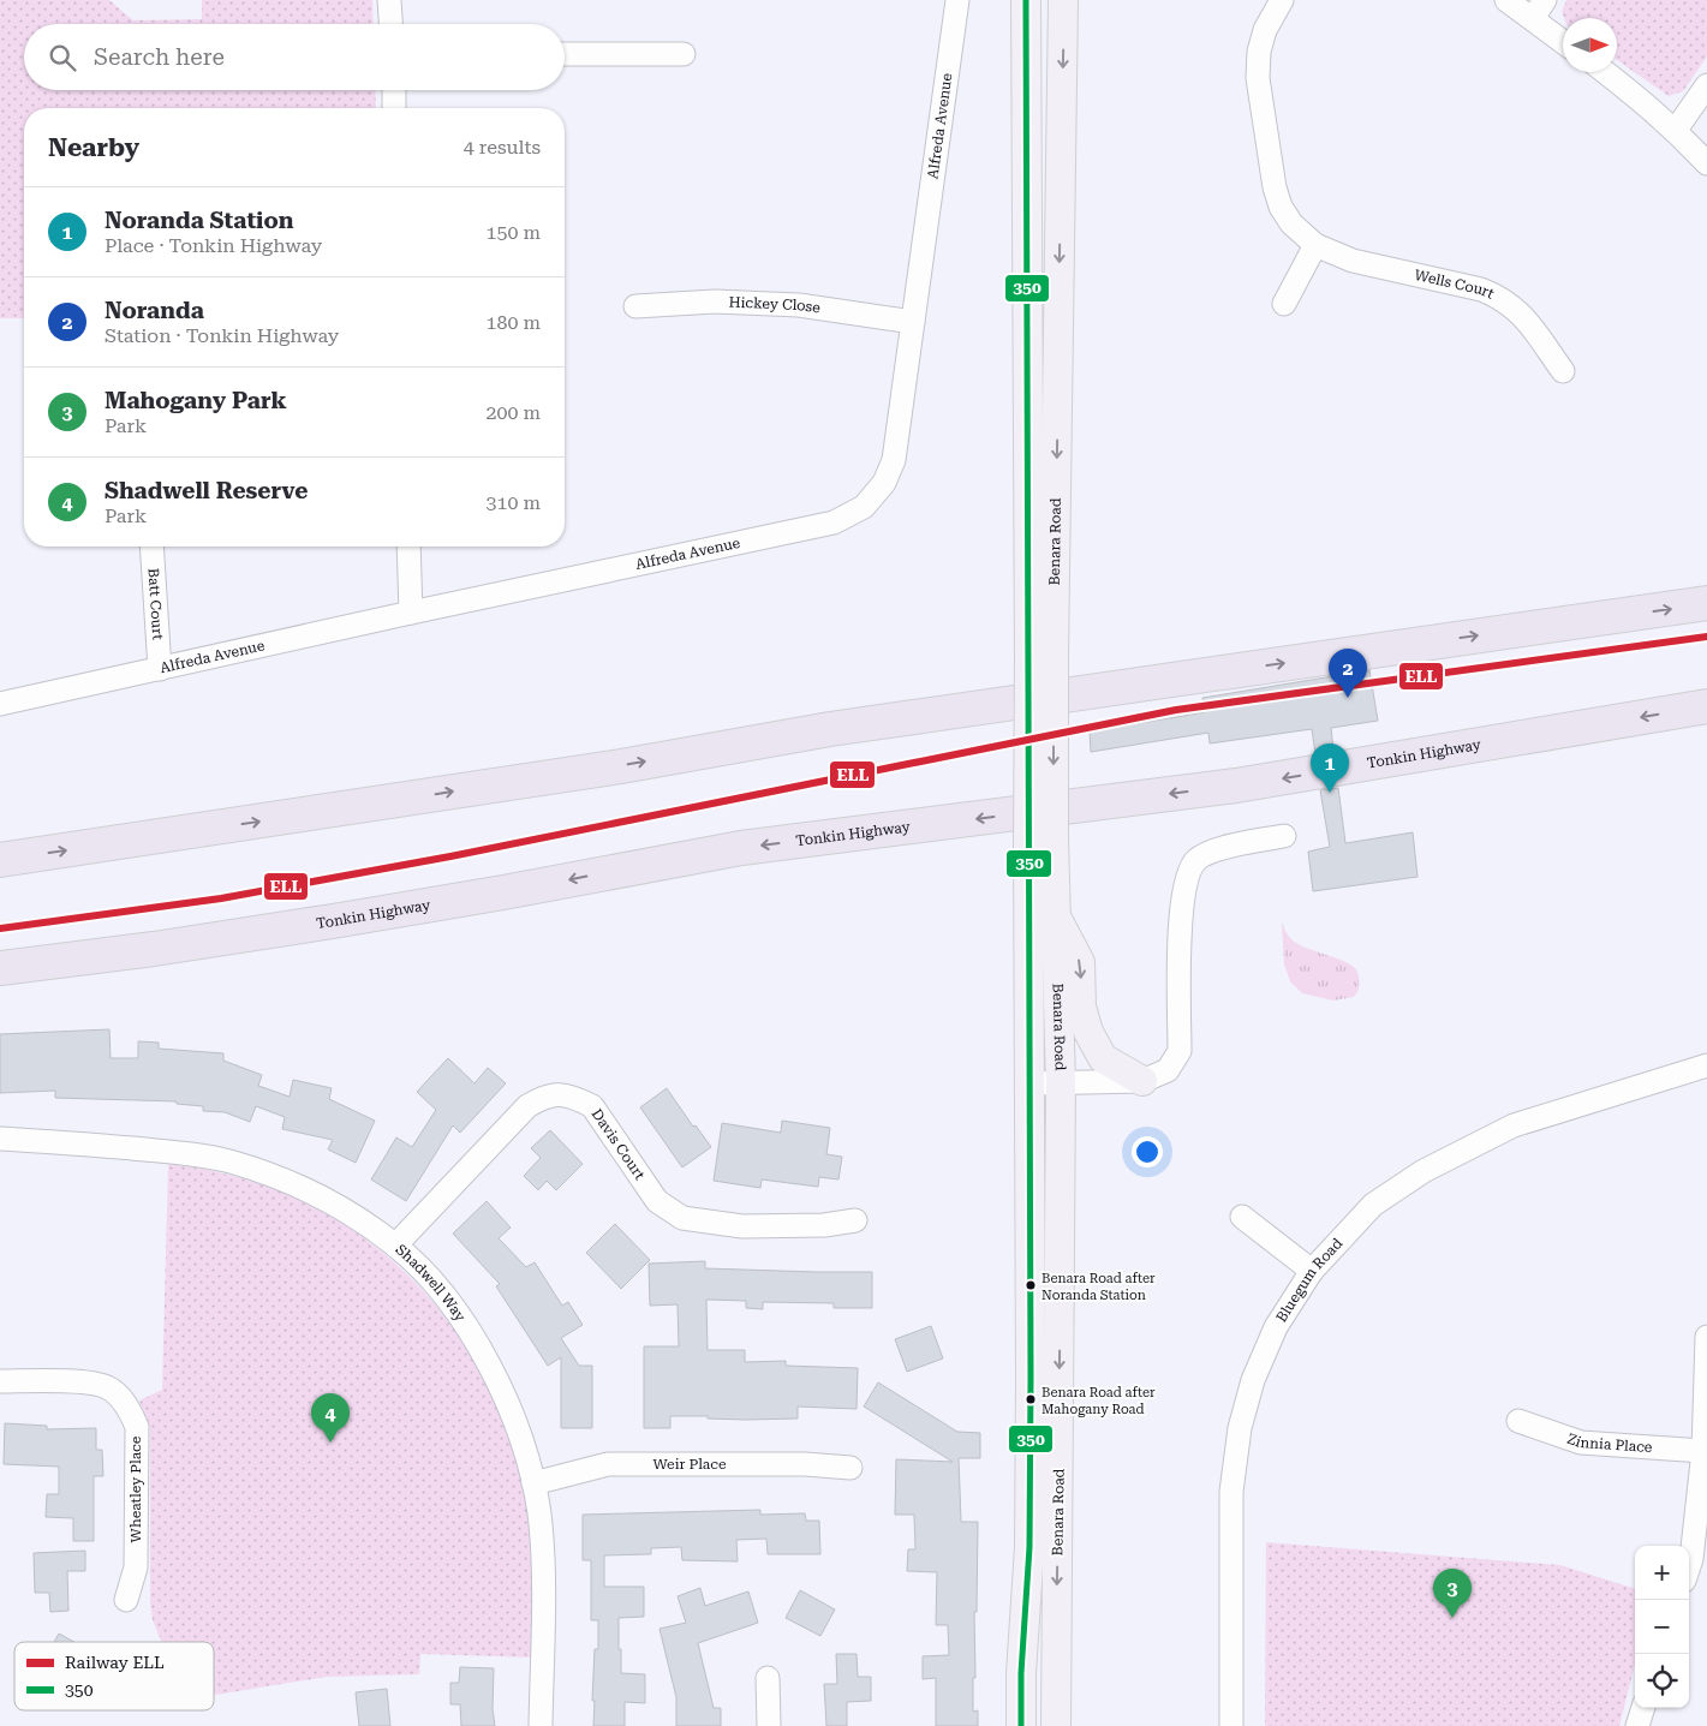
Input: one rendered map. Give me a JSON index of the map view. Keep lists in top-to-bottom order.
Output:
{
  "streets": {
    "highway": ["Tonkin Highway"],
    "main road": ["Benara Road"],
    "street": [
      "Alfreda Avenue",
      "Wells Court",
      "Hickey Close",
      "Batt Court",
      "Davis Court",
      "Bluegum Road",
      "Shadwell Way",
      "Zinnia Place",
      "Weir Place",
      "Wheatley Place"
    ]
  },
  "crossings": [
    ["Alfreda Avenue", "Hickey Close"],
    ["Alfreda Avenue", "Batt Court"],
    ["Davis Court", "Shadwell Way"],
    ["Shadwell Way", "Weir Place"]
  ],
  "places": ["Benara Road after Noranda Station", "Benara Road after Mahogany Road"],
  "lines": ["transit line 350", "rail line ELL"],
  "legend": ["Railway ELL", "350"],
  "north": "right",
  "page": {
    "search": "Search here",
    "heading": ["Nearby", "4 results"],
    "list": [
      {
        "mark": "1",
        "name": "Noranda Station",
        "note": "Place · Tonkin Highway",
        "value": "150 m"
      },
      {
        "mark": "2",
        "name": "Noranda",
        "note": "Station · Tonkin Highway",
        "value": "180 m"
      },
      {
        "mark": "3",
        "name": "Mahogany Park",
        "note": "Park",
        "value": "200 m"
      },
      {
        "mark": "4",
        "name": "Shadwell Reserve",
        "note": "Park",
        "value": "310 m"
      }
    ],
    "pins": [
      "2",
      "1",
      "4",
      "3"
    ],
    "map_buttons": ["+", "−"]
  }
}
